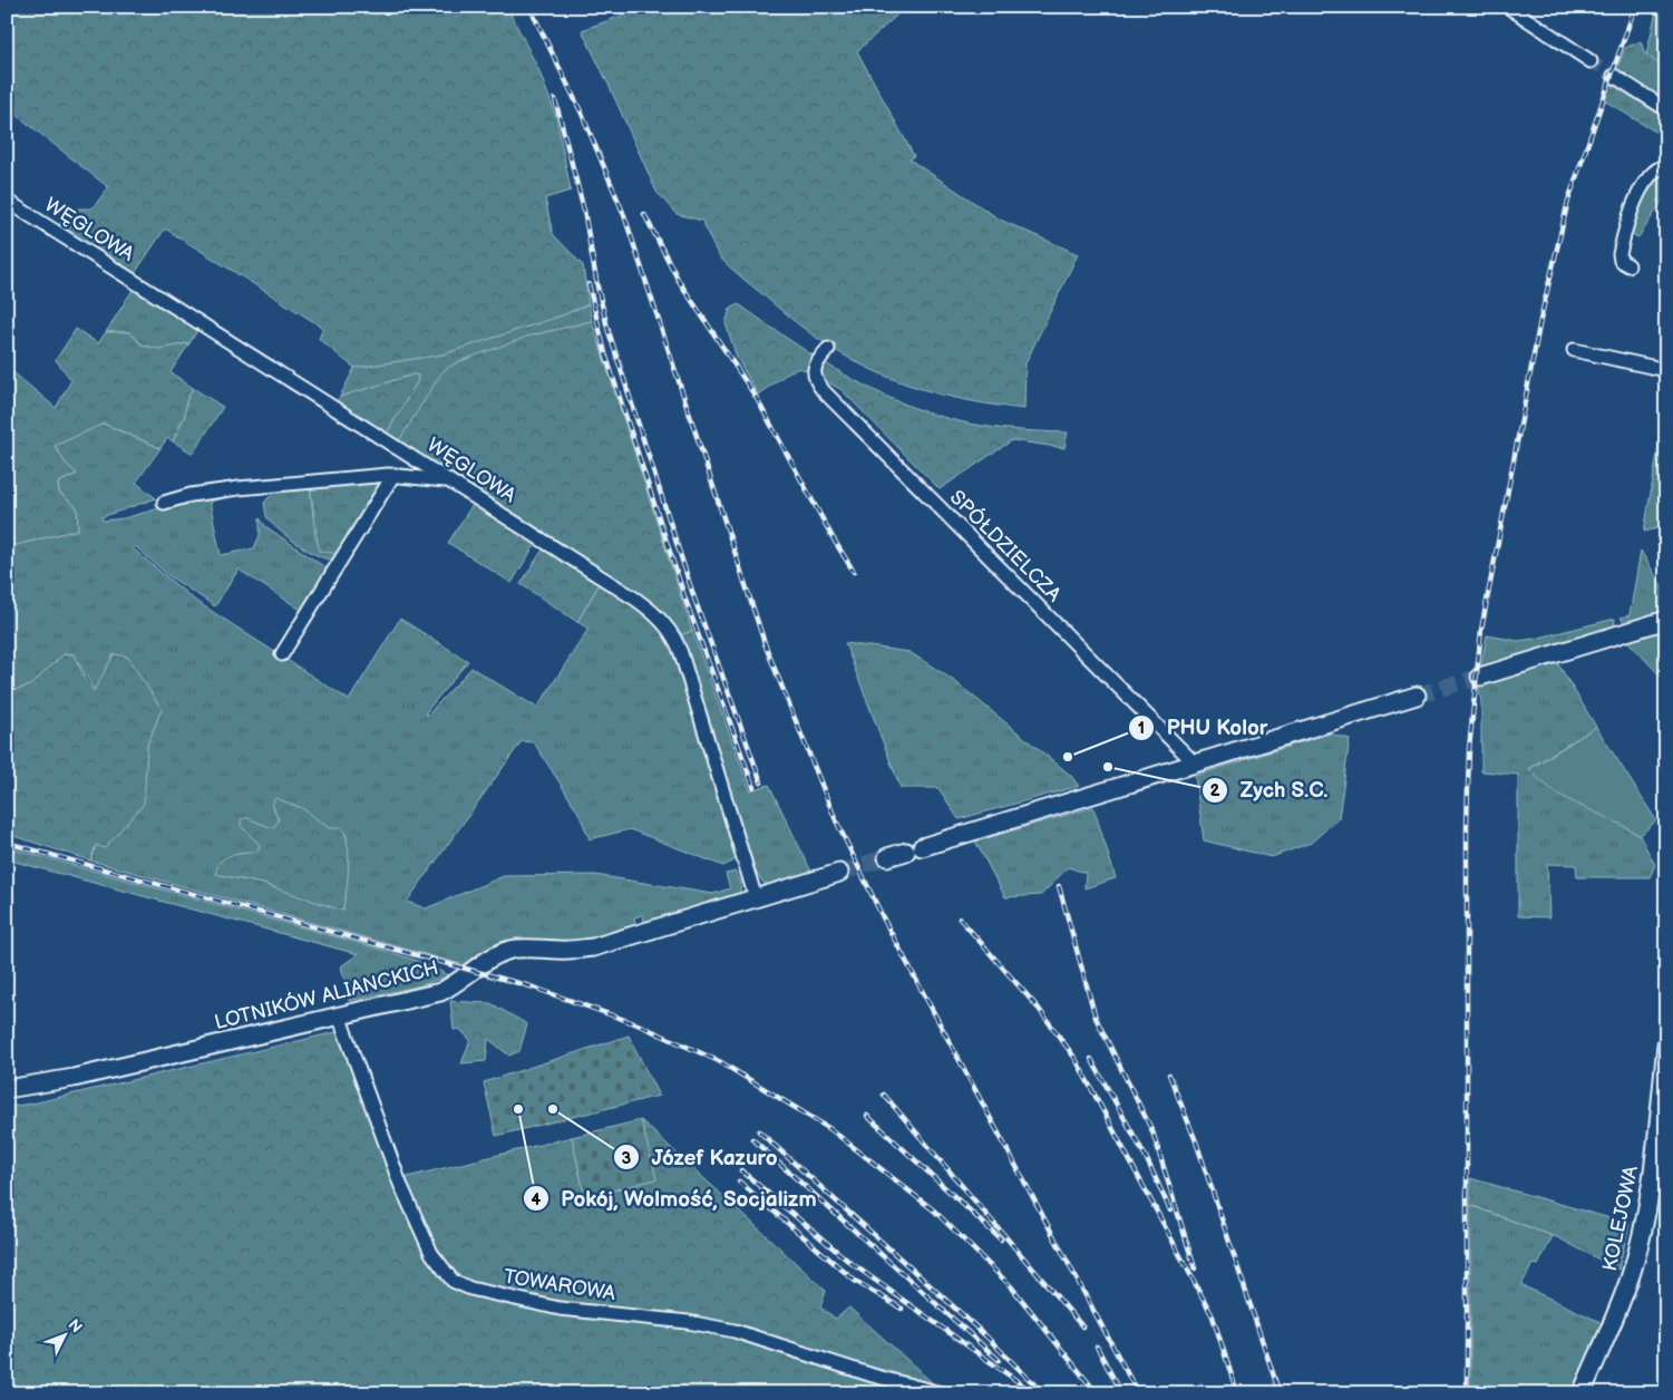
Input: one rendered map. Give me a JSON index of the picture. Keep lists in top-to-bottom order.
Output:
{
  "streets": {
    "main road": ["LOTNIKÓW ALIANCKICH", "KOLEJOWA"],
    "street": ["WĘGLOWA", "SPÓŁDZIELCZA", "TOWAROWA"]
  },
  "crossings": [
    ["WĘGLOWA", "LOTNIKÓW ALIANCKICH"],
    ["LOTNIKÓW ALIANCKICH", "TOWAROWA"]
  ],
  "places": [
    "PHU Kolor",
    "Zych S.C.",
    "Pokój, Wolmość, Socjalizm",
    "Józef Kazuro"
  ],
  "north": "top right"
}
